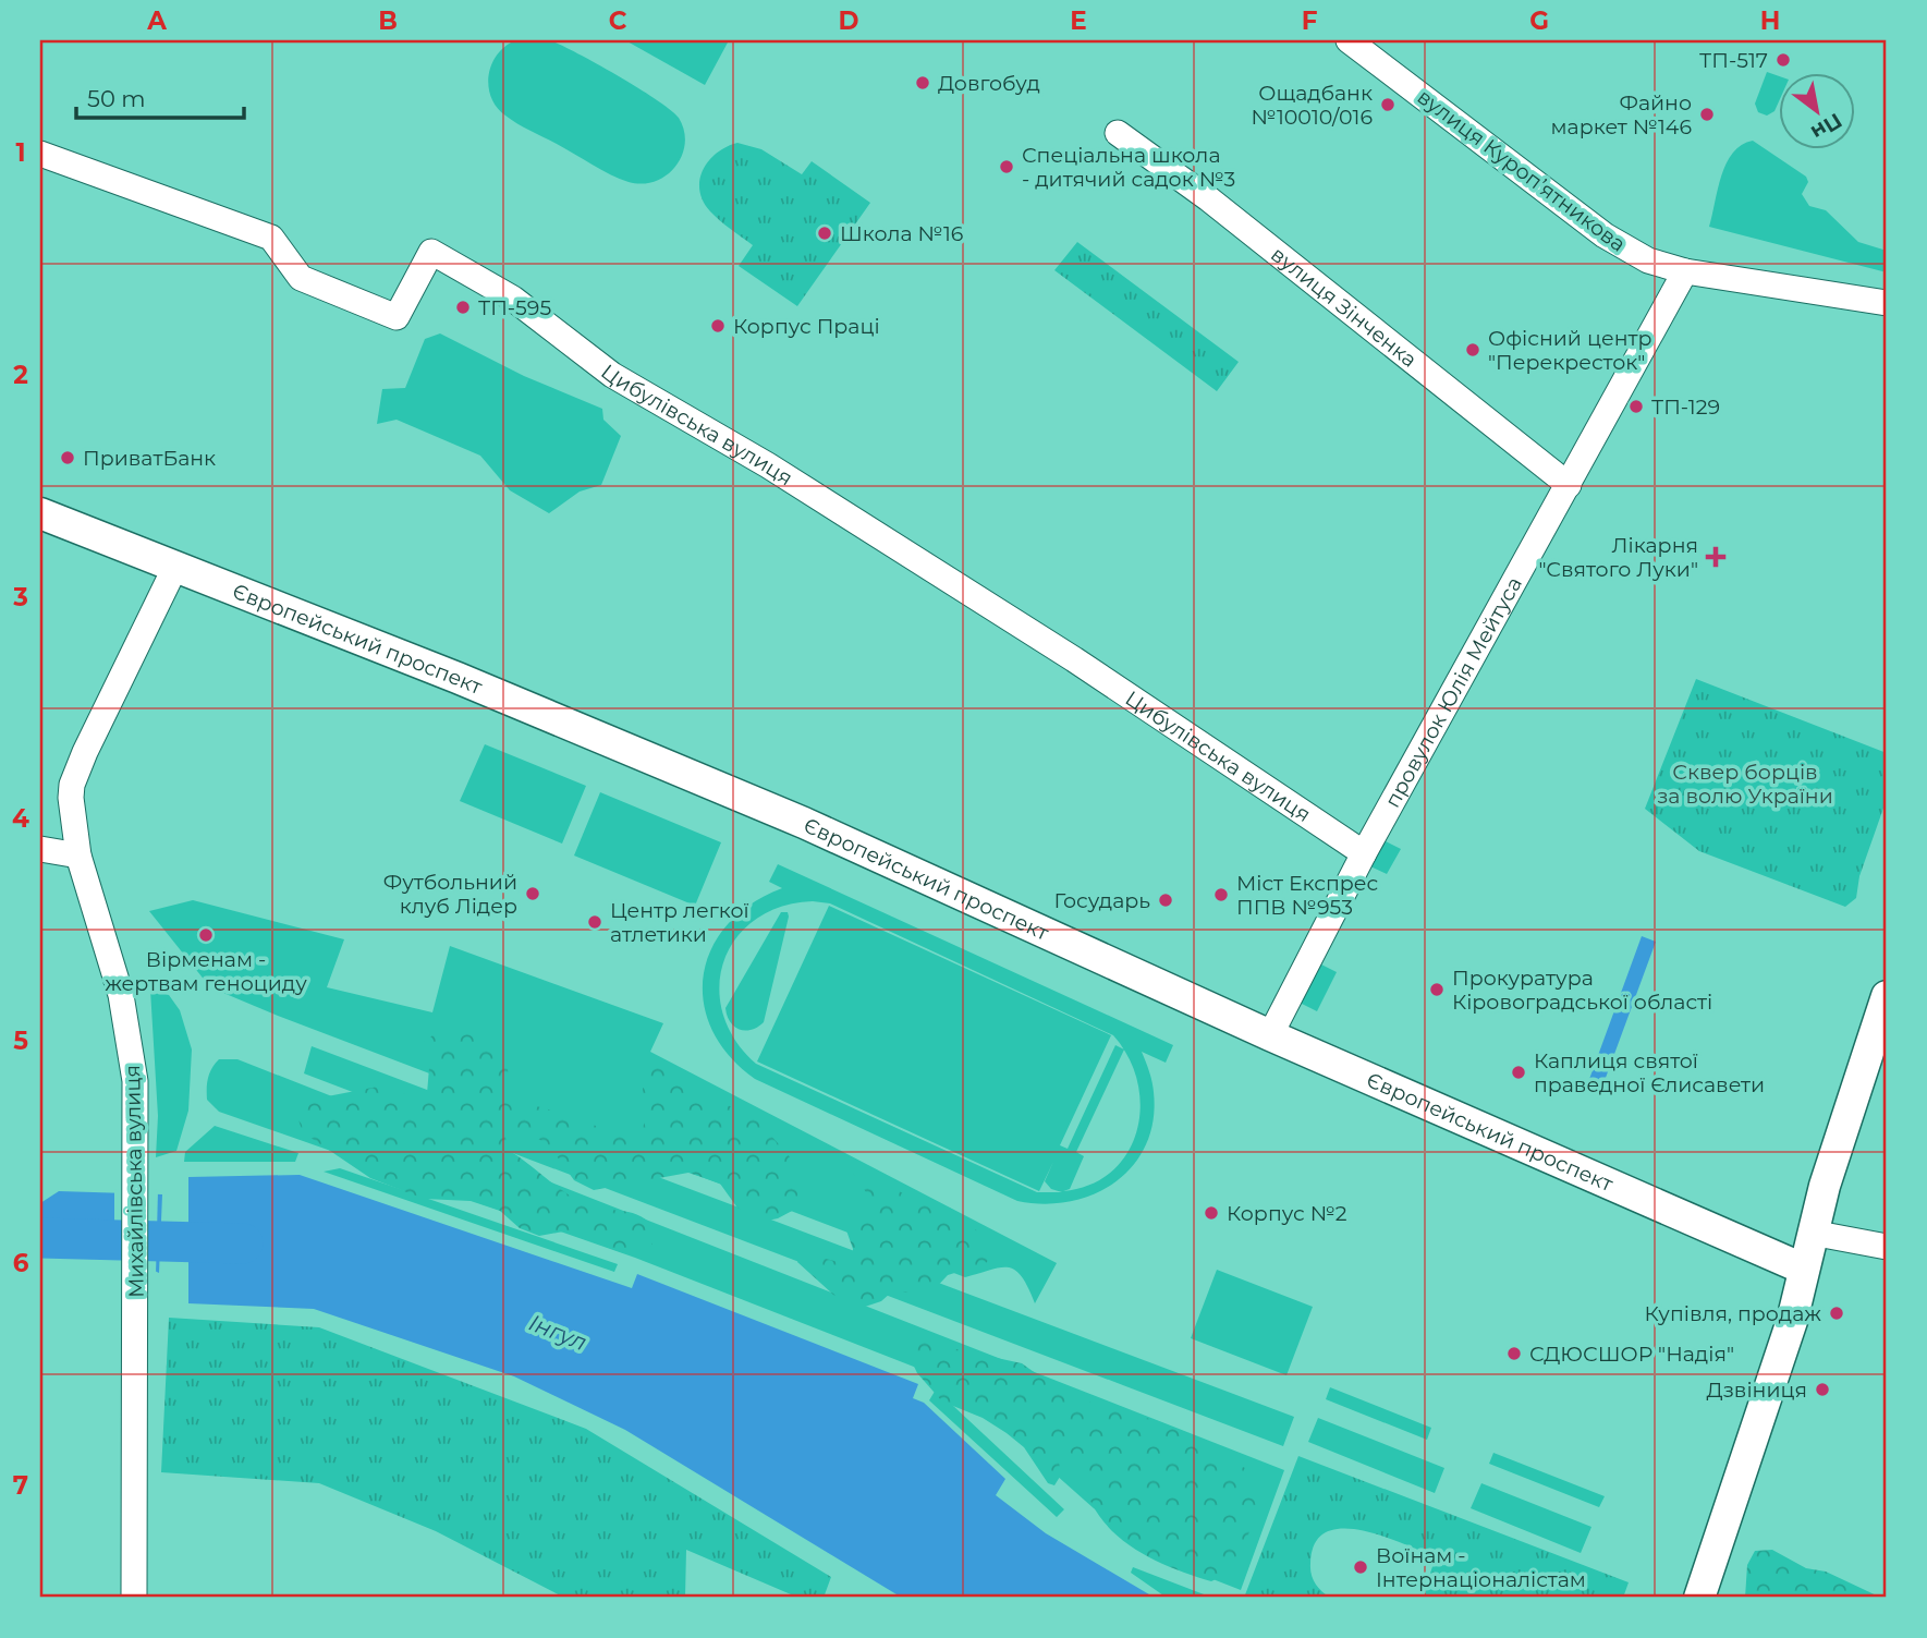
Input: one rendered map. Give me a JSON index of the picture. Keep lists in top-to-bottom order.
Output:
{
  "streets": {
    "main road": ["Європейський проспект"],
    "street": [
      "вулиця Куропʼятникова",
      "вулиця Зінченка",
      "Цибулівська вулиця",
      "провулок Юлія Мейтуса",
      "Михайлівська вулиця"
    ]
  },
  "crossings": [
    ["вулиця Куропʼятникова", "провулок Юлія Мейтуса"],
    ["вулиця Зінченка", "провулок Юлія Мейтуса"],
    ["Цибулівська вулиця", "провулок Юлія Мейтуса"],
    ["Європейський проспект", "провулок Юлія Мейтуса"],
    ["Європейський проспект", "Михайлівська вулиця"]
  ],
  "water": ["Інгул"],
  "parks": ["Сквер борців за волю України"],
  "places": {
    "other": [
      "ТП-517",
      "Довгобуд",
      "Ощадбанк №10010/016",
      "Файно маркет №146",
      "Спеціальна школа - дитячий садок №3",
      "Школа №16",
      "ТП-595",
      "Корпус Праці",
      "Офісний центр \"Перекресток\"",
      "ТП-129",
      "ПриватБанк",
      "Футбольний клуб Лідер",
      "Міст Експрес ППВ №953",
      "Государь",
      "Центр легкої атлетики",
      "Вірменам - жертвам геноциду",
      "Прокуратура Кіровоградської області",
      "Каплиця святої праведної Єлисавети",
      "Корпус №2",
      "Купівля, продаж",
      "СДЮСШОР \"Надія\"",
      "Дзвіниця",
      "Воїнам - Інтернаціоналістам"
    ],
    "health": ["Лікарня \"Святого Луки\""]
  },
  "scale_bar": "50 m",
  "north": "bottom right",
  "grid": {
    "columns": [
      "A",
      "B",
      "C",
      "D",
      "E",
      "F",
      "G",
      "H"
    ],
    "rows": [
      "1",
      "2",
      "3",
      "4",
      "5",
      "6",
      "7"
    ]
  }
}
